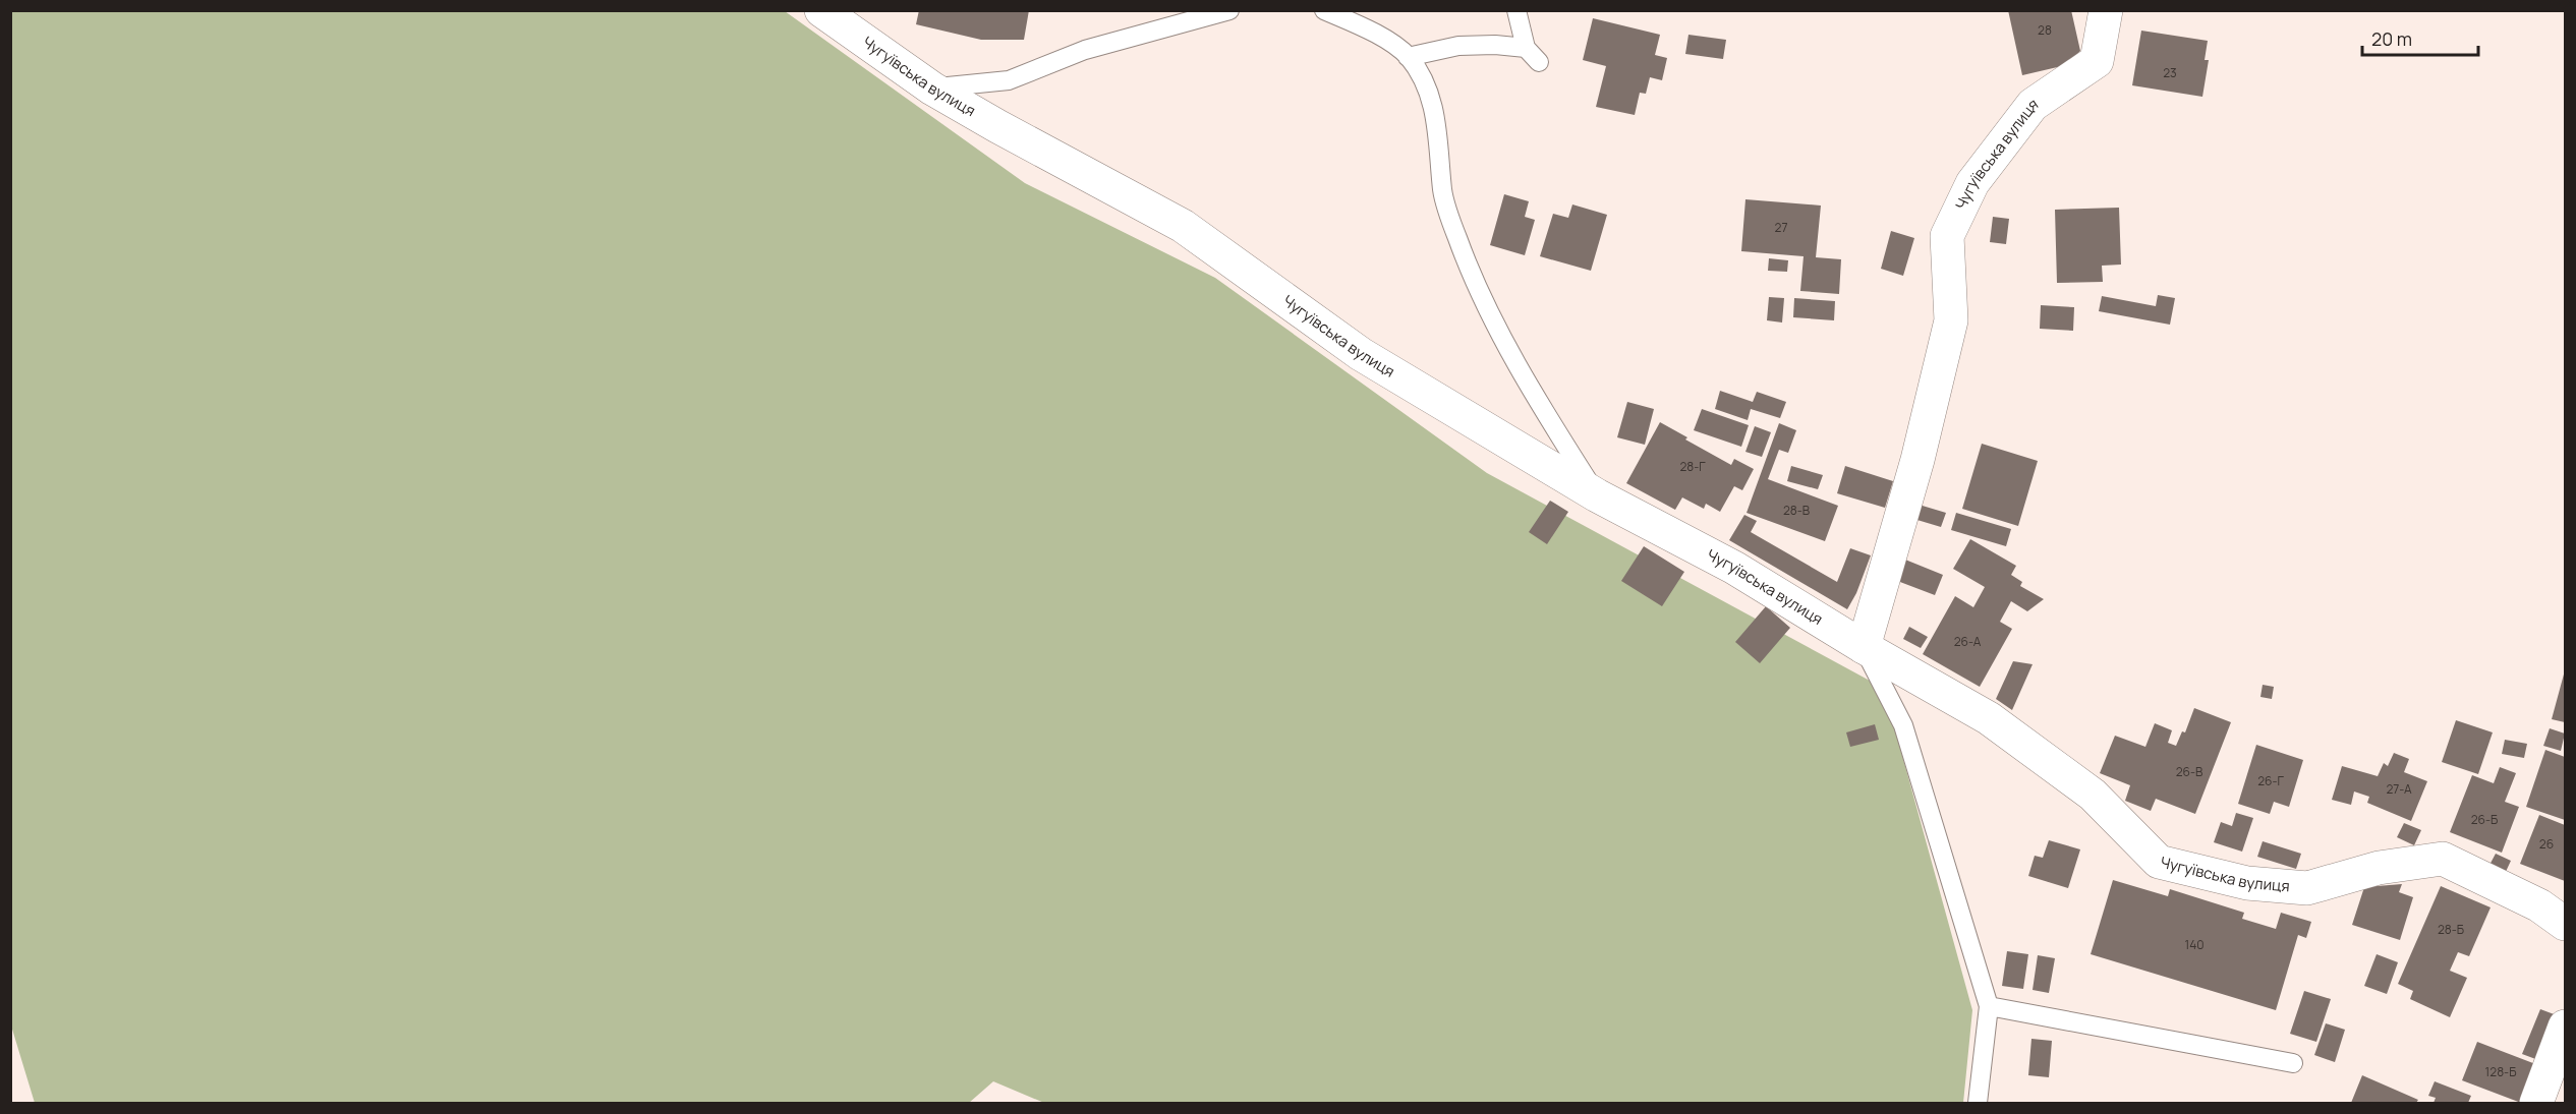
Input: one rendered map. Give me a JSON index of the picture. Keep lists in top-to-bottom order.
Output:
{
  "streets": {
    "street": ["Чугуївська вулиця"]
  },
  "house_numbers": [
    "28",
    "23",
    "27",
    "28-Г",
    "28-В",
    "26-А",
    "26-В",
    "26-Г",
    "27-А",
    "26-Б",
    "26",
    "28-Б",
    "140",
    "128-Б"
  ],
  "scale_bar": "20 m"
}
